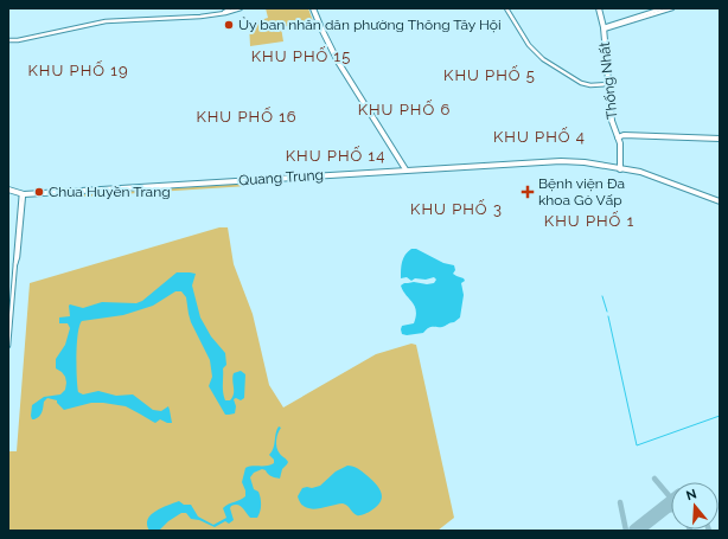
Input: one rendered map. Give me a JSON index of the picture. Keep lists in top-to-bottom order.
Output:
{
  "streets": {
    "main road": ["Thống Nhất", "Quang Trung"]
  },
  "crossings": [
    ["Thống Nhất", "Quang Trung"]
  ],
  "districts": [
    "KHU PHỐ 15",
    "KHU PHỐ 19",
    "KHU PHỐ 5",
    "KHU PHỐ 6",
    "KHU PHỐ 16",
    "KHU PHỐ 4",
    "KHU PHỐ 14",
    "KHU PHỐ 3",
    "KHU PHỐ 1"
  ],
  "places": {
    "other": ["Ủy ban nhân dân phường Thông Tây Hội", "Chùa Huyền Trang"],
    "health": ["Bệnh viện Đa khoa Gò Vấp"]
  },
  "north": "top"
}
